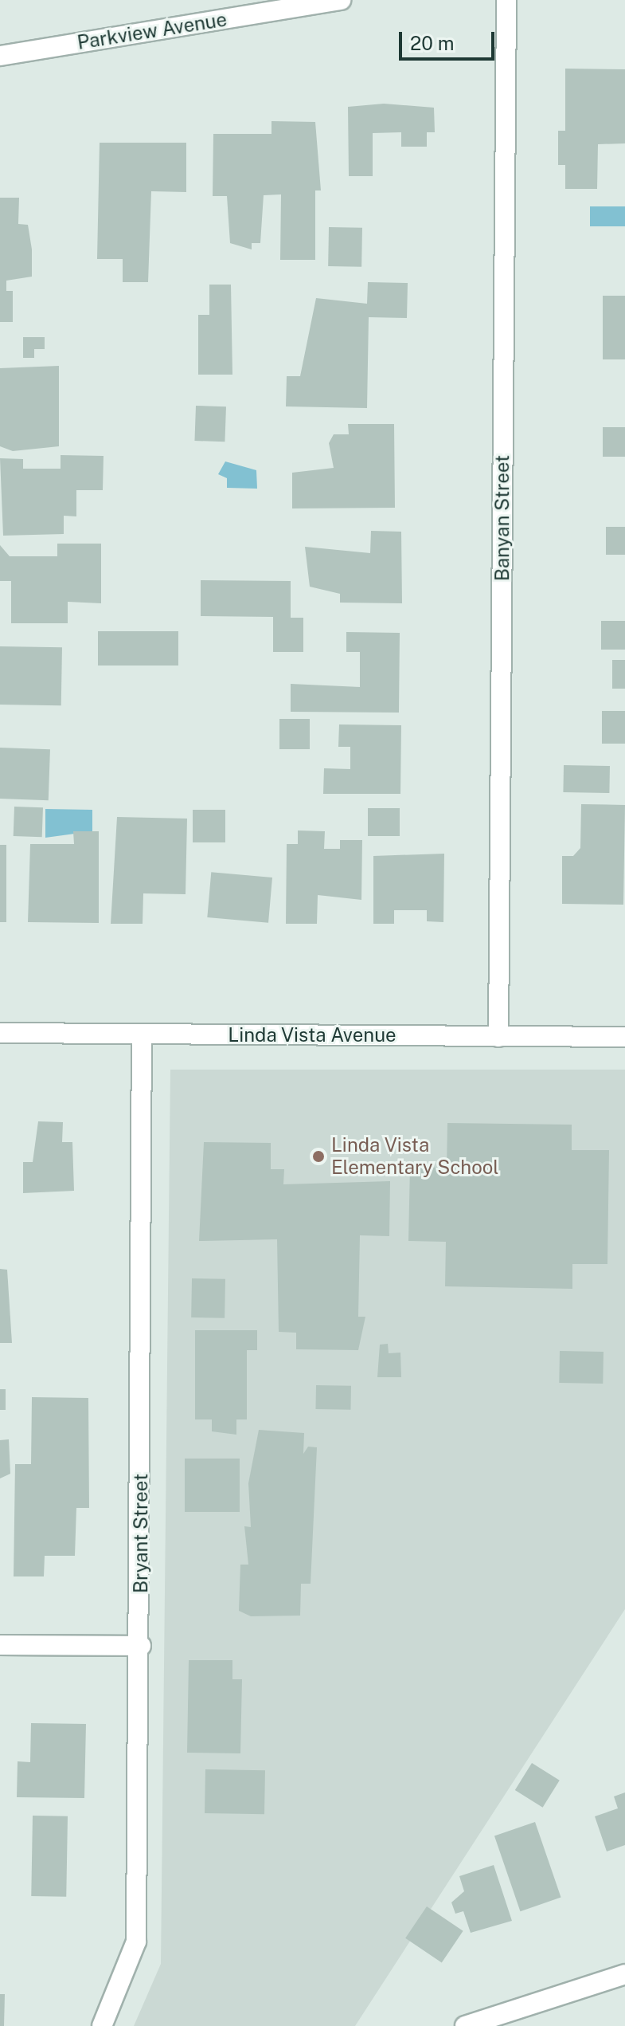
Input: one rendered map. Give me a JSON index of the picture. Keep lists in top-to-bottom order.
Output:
{
  "streets": {
    "street": [
      "Parkview Avenue",
      "Banyan Street",
      "Linda Vista Avenue",
      "Bryant Street"
    ]
  },
  "crossings": [
    ["Banyan Street", "Linda Vista Avenue"],
    ["Linda Vista Avenue", "Bryant Street"]
  ],
  "places": ["Linda Vista Elementary School"],
  "scale_bar": "20 m"
}
